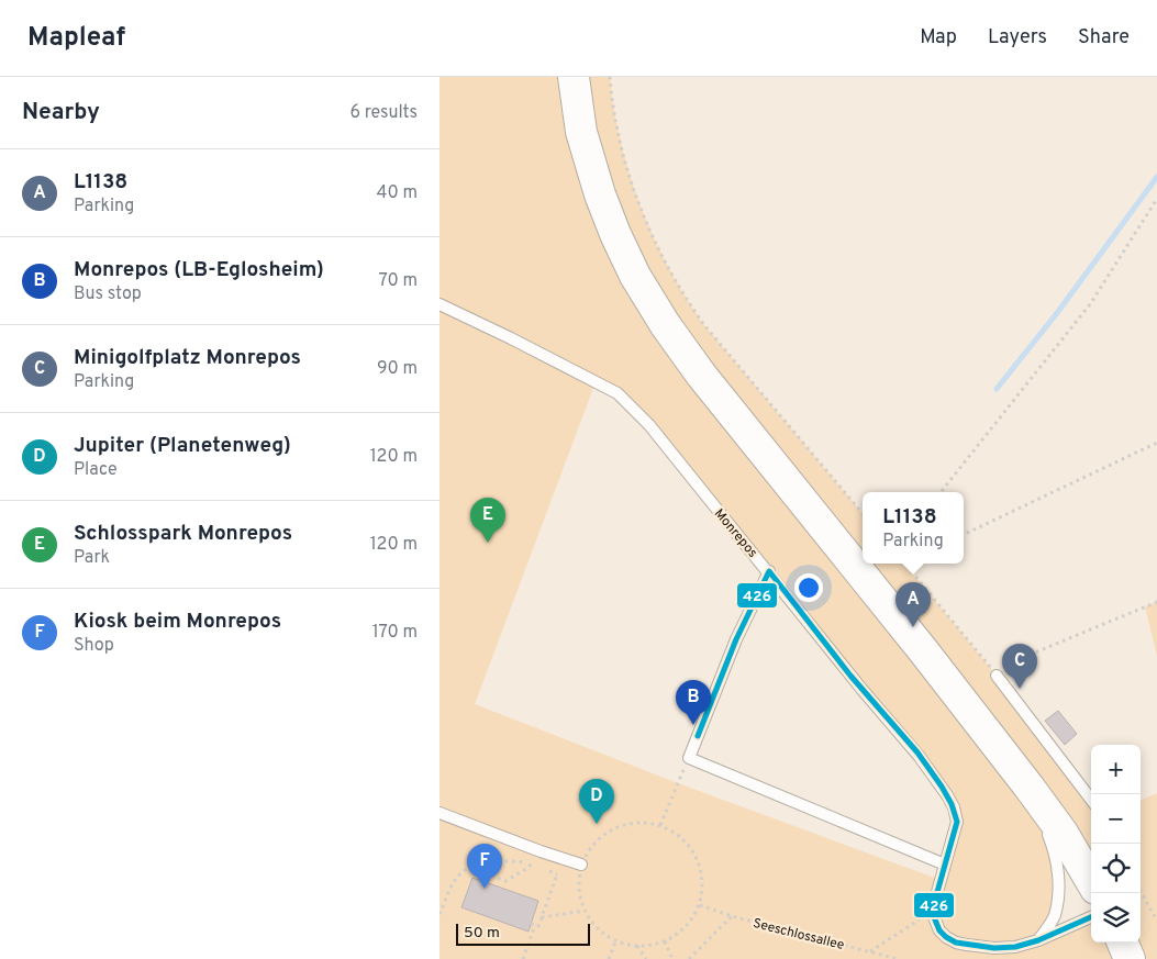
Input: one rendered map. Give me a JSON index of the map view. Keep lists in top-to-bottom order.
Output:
{
  "streets": {
    "lane": ["Monrepos"],
    "path": ["Seeschlossallee"]
  },
  "lines": ["transit line 426"],
  "scale_bar": "50 m",
  "page": {
    "header": "Mapleaf",
    "nav": ["Map", "Layers", "Share"],
    "heading": ["Nearby", "6 results"],
    "list": [
      {
        "mark": "A",
        "name": "L1138",
        "note": "Parking",
        "value": "40 m"
      },
      {
        "mark": "B",
        "name": "Monrepos (LB-Eglosheim)",
        "note": "Bus stop",
        "value": "70 m"
      },
      {
        "mark": "C",
        "name": "Minigolfplatz Monrepos",
        "note": "Parking",
        "value": "90 m"
      },
      {
        "mark": "D",
        "name": "Jupiter (Planetenweg)",
        "note": "Place",
        "value": "120 m"
      },
      {
        "mark": "E",
        "name": "Schlosspark Monrepos",
        "note": "Park",
        "value": "120 m"
      },
      {
        "mark": "F",
        "name": "Kiosk beim Monrepos",
        "note": "Shop",
        "value": "170 m"
      }
    ],
    "popup": ["L1138", "Parking"],
    "pins": [
      "E",
      "A",
      "C",
      "B",
      "D",
      "F"
    ],
    "map_buttons": ["+", "−"],
    "scale": "50 m"
  }
}
